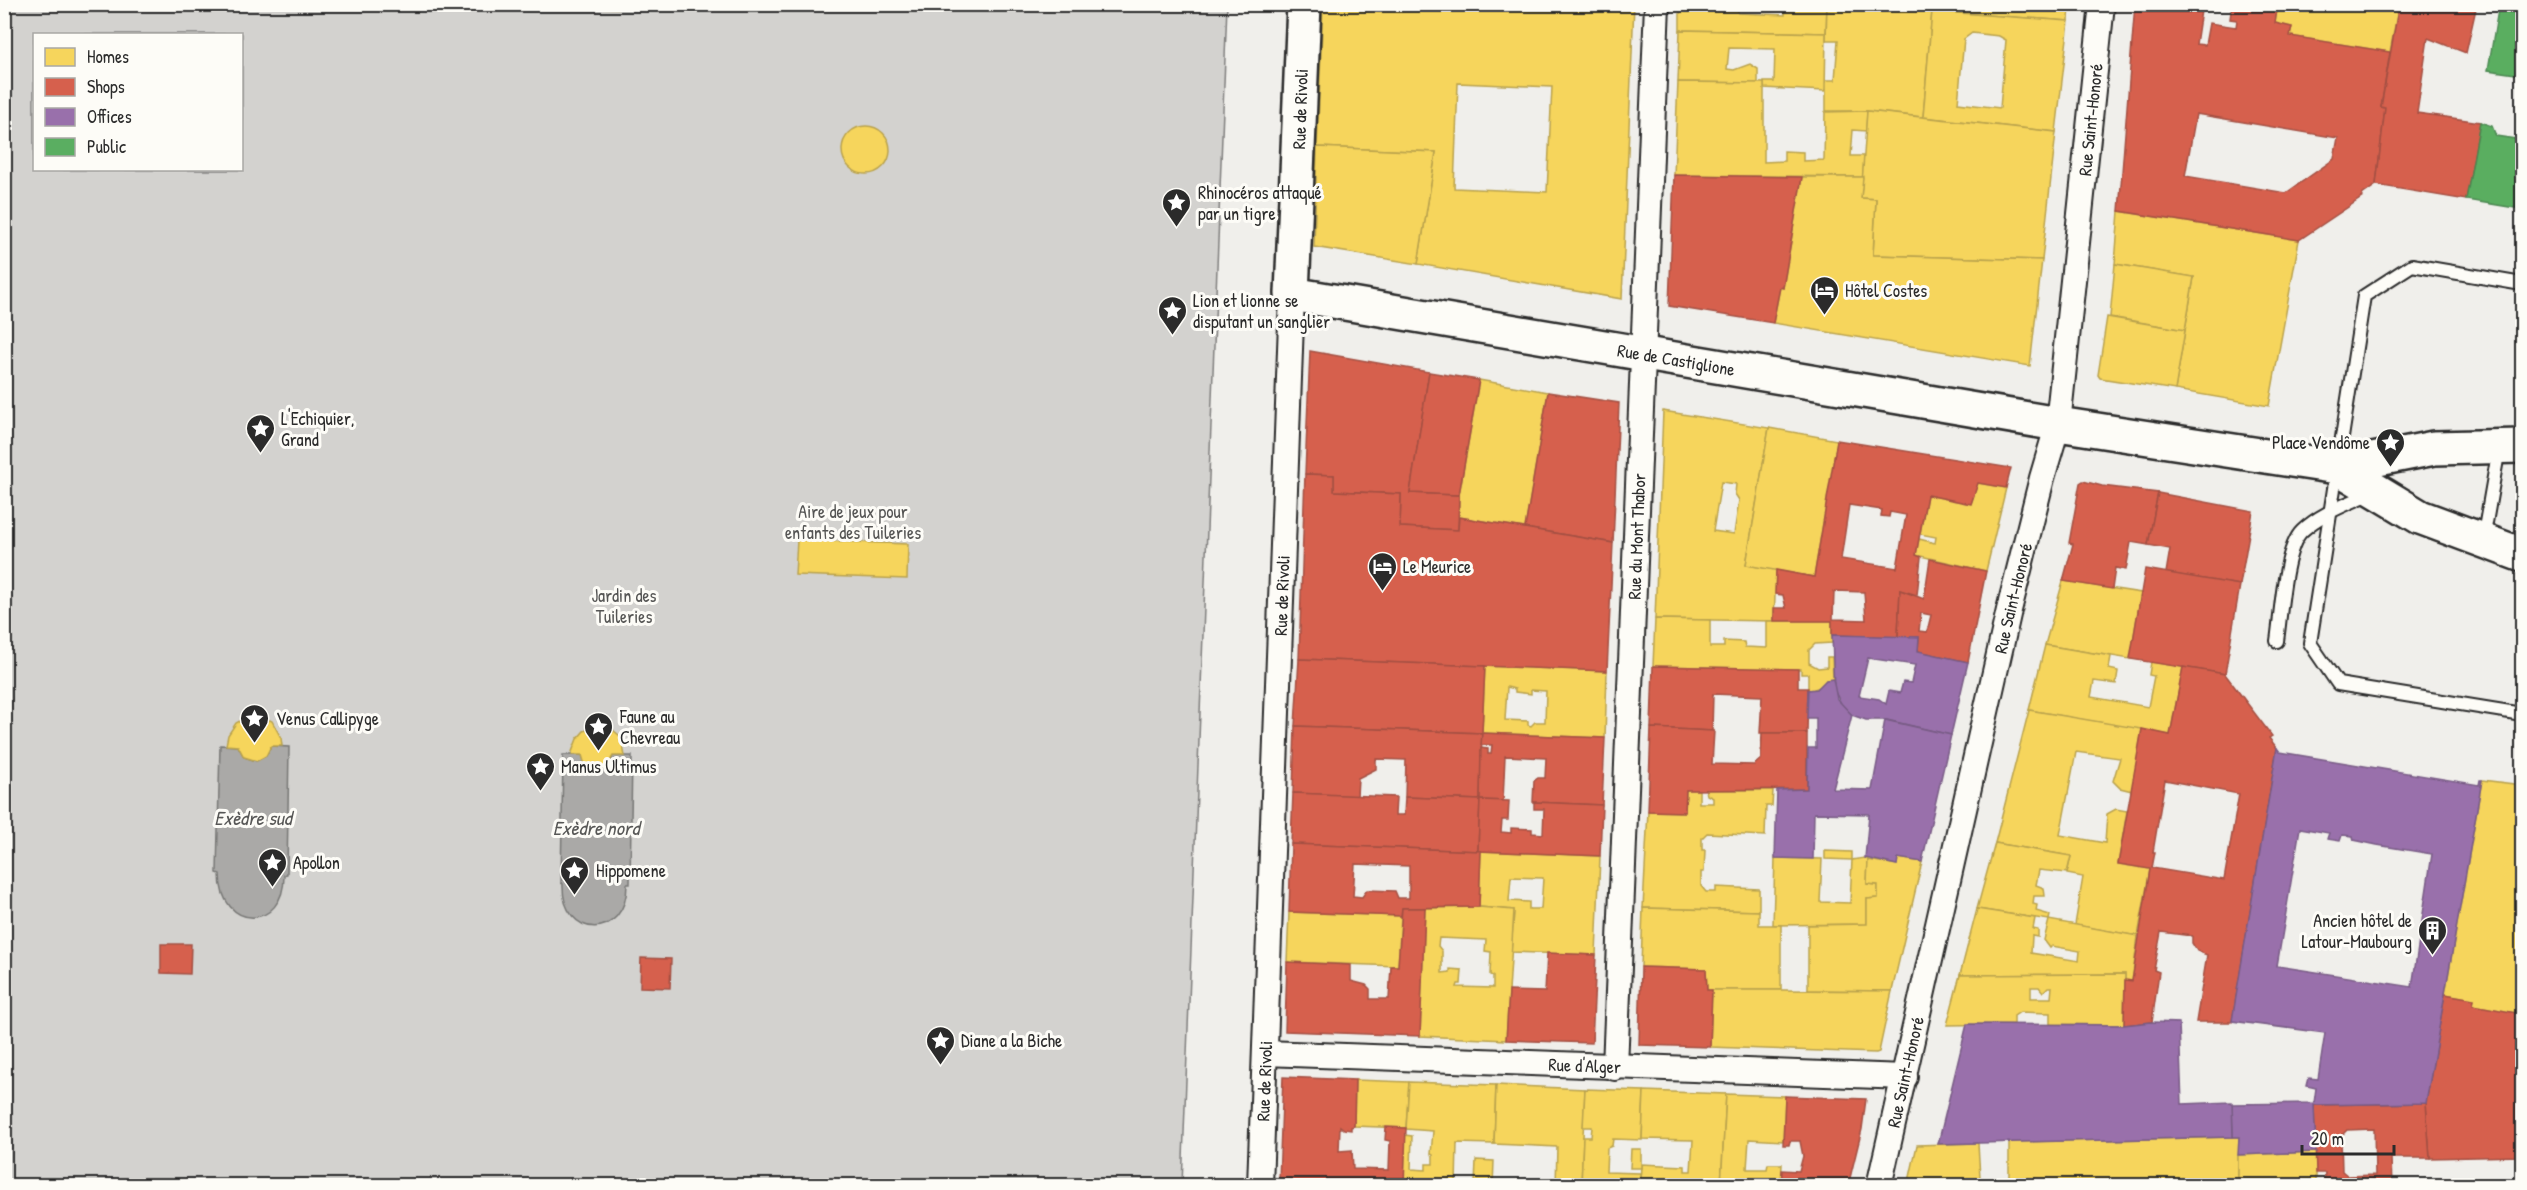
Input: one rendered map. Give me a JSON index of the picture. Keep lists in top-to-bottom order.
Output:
{
  "streets": {
    "street": [
      "Rue de Rivoli",
      "Rue Saint-Honoré",
      "Rue de Castiglione",
      "Rue du Mont Thabor",
      "Rue d'Alger"
    ]
  },
  "crossings": [
    ["Rue de Rivoli", "Rue de Castiglione"],
    ["Rue de Rivoli", "Rue d'Alger"],
    ["Rue Saint-Honoré", "Rue de Castiglione"],
    ["Rue Saint-Honoré", "Rue d'Alger"],
    ["Rue de Castiglione", "Rue du Mont Thabor"],
    ["Rue du Mont Thabor", "Rue d'Alger"]
  ],
  "water": ["Exèdre sud", "Exèdre nord"],
  "parks": ["Aire de jeux pour enfants des Tuileries", "Jardin des Tuileries"],
  "places": {
    "place": [
      "Rhinocéros attaqué par un tigre",
      "Lion et lionne se disputant un sanglier",
      "L'Echiquier, Grand",
      "Place Vendôme",
      "Venus Callipyge",
      "Faune au Chevreau",
      "Manus Ultimus",
      "Apollon",
      "Hippomene",
      "Diane a la Biche"
    ],
    "hotel": ["Hôtel Costes", "Le Meurice"],
    "building": ["Ancien hôtel de Latour-Maubourg"]
  },
  "legend": [
    "Homes",
    "Shops",
    "Offices",
    "Public"
  ],
  "scale_bar": "20 m"
}
